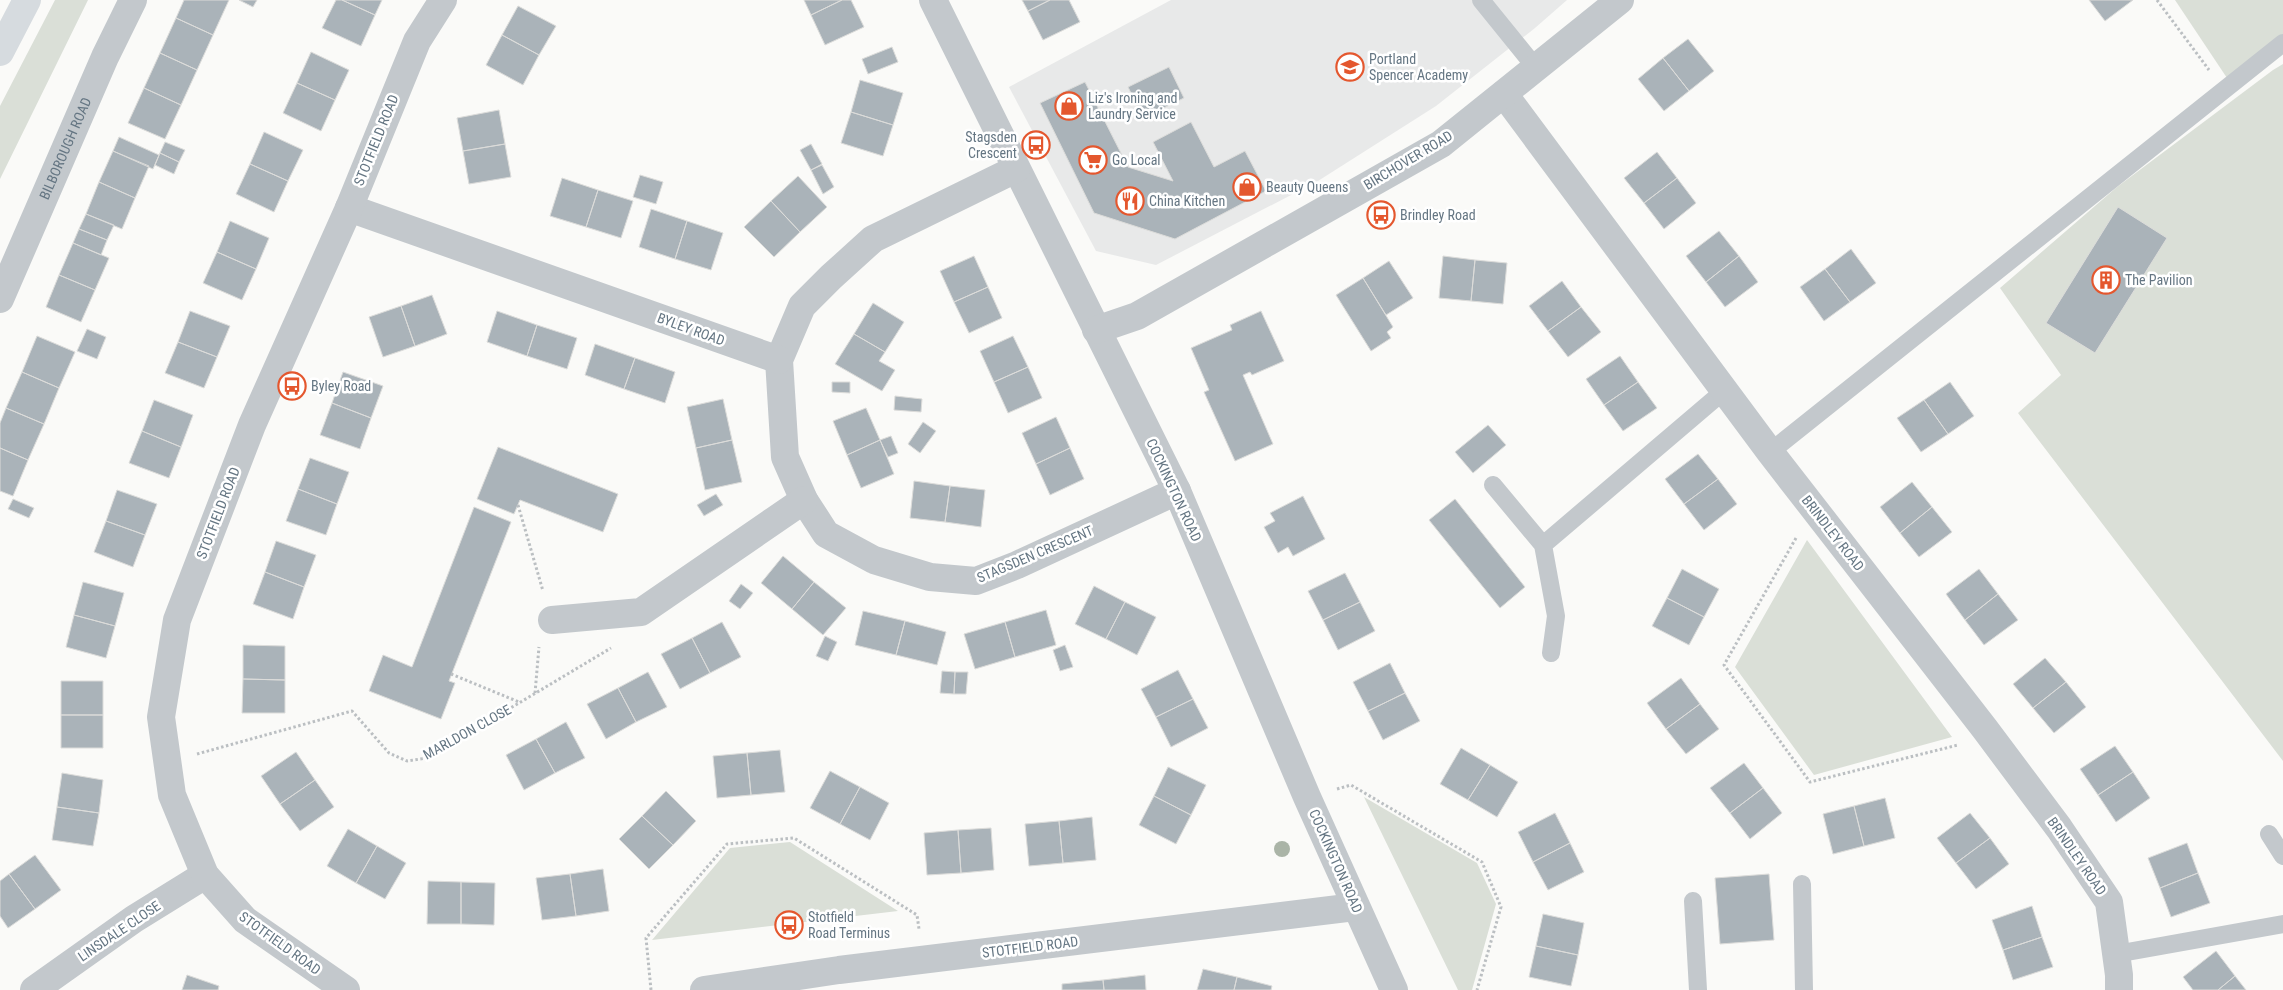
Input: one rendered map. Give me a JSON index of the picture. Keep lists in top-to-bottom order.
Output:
{
  "streets": {
    "street": [
      "STOTFIELD ROAD",
      "BILBOROUGH ROAD",
      "BIRCHOVER ROAD",
      "BYLEY ROAD",
      "COCKINGTON ROAD",
      "BRINDLEY ROAD",
      "STAGSDEN CRESCENT",
      "LINSDALE CLOSE"
    ],
    "path": ["MARLDON CLOSE"]
  },
  "crossings": [
    ["STOTFIELD ROAD", "BYLEY ROAD"],
    ["STOTFIELD ROAD", "COCKINGTON ROAD"],
    ["STOTFIELD ROAD", "MARLDON CLOSE"],
    ["STOTFIELD ROAD", "LINSDALE CLOSE"],
    ["BIRCHOVER ROAD", "COCKINGTON ROAD"],
    ["BIRCHOVER ROAD", "BRINDLEY ROAD"],
    ["BYLEY ROAD", "STAGSDEN CRESCENT"],
    ["COCKINGTON ROAD", "STAGSDEN CRESCENT"]
  ],
  "places": {
    "school or university": ["Portland Spencer Academy"],
    "shop": ["Liz's Ironing and Laundry Service", "Beauty Queens"],
    "bus stop": [
      "Stagsden Crescent",
      "Brindley Road",
      "Byley Road",
      "Stotfield Road Terminus"
    ],
    "supermarket": ["Go Local"],
    "restaurant": ["China Kitchen"],
    "building": ["The Pavilion"]
  }
}
